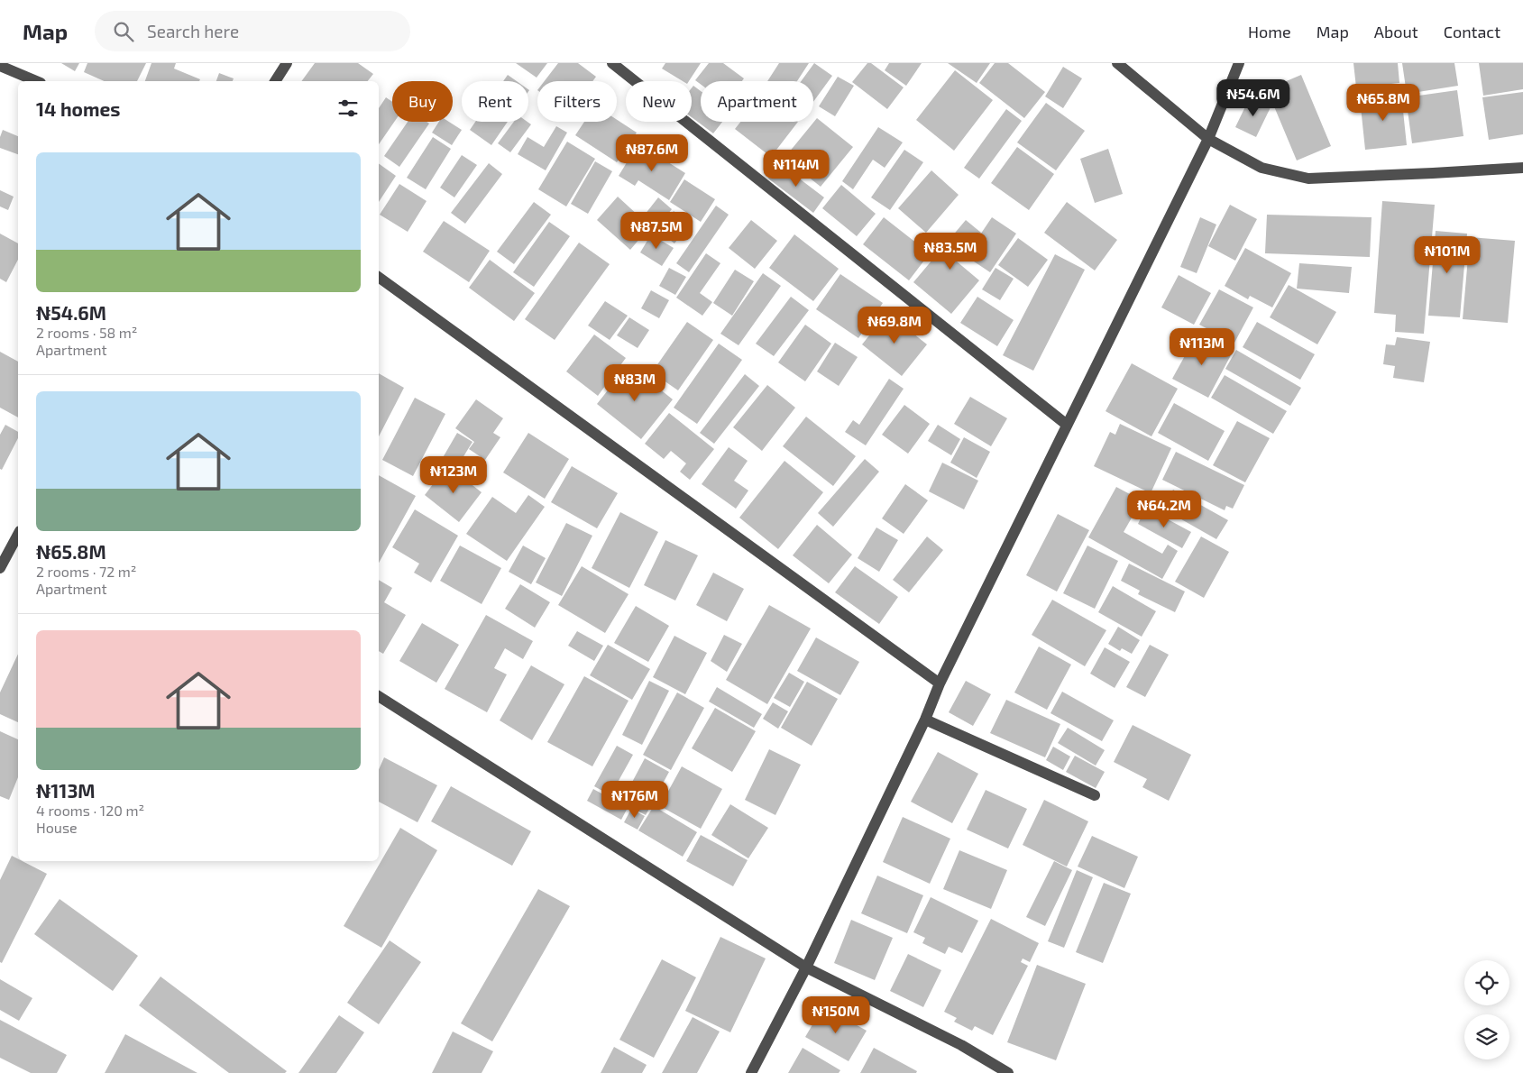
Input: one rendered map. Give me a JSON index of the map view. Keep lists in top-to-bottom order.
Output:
{
  "page": {
    "header": "Map",
    "search": "Search here",
    "nav": [
      "Home",
      "Map",
      "About",
      "Contact"
    ],
    "price": [
      "₦54.6M",
      "₦65.8M",
      "₦87.6M",
      "₦114M",
      "₦87.5M",
      "₦83.5M",
      "₦101M",
      "₦69.8M",
      "₦113M",
      "₦83M",
      "₦123M",
      "₦64.2M",
      "₦176M",
      "₦150M"
    ],
    "chip": [
      "Buy",
      "Rent",
      "Filters",
      "New",
      "Apartment"
    ],
    "heading": "14 homes",
    "list": [
      {
        "name": "₦54.6M",
        "note": "2 rooms · 58 m² · Apartment"
      },
      {
        "name": "₦65.8M",
        "note": "2 rooms · 72 m² · Apartment"
      },
      {
        "name": "₦113M",
        "note": "4 rooms · 120 m² · House"
      }
    ]
  }
}
